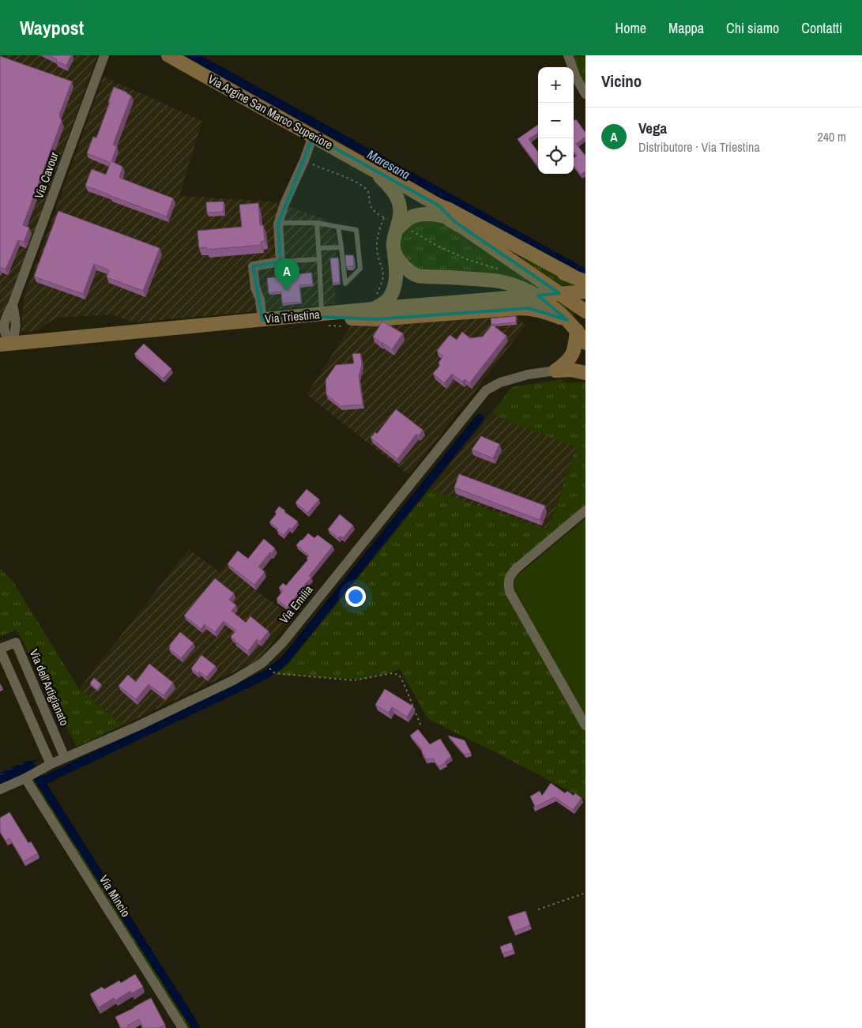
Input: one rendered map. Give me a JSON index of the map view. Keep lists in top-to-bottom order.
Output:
{
  "streets": {
    "street": [
      "Via Argine San Marco Superiore",
      "Via Cavour",
      "Via Triestina",
      "Via Emilia",
      "Via dell'Artigianato",
      "Via Mincio"
    ]
  },
  "crossings": [
    ["Via Cavour", "Via Triestina"],
    ["Via Emilia", "Via dell'Artigianato"],
    ["Via Emilia", "Via Mincio"]
  ],
  "water": ["Maresana"],
  "page": {
    "header": "Waypost",
    "nav": [
      "Home",
      "Mappa",
      "Chi siamo",
      "Contatti"
    ],
    "heading": "Vicino",
    "map_buttons": ["+", "−"],
    "list": [
      {
        "mark": "A",
        "name": "Vega",
        "note": "Distributore · Via Triestina",
        "value": "240 m"
      }
    ],
    "pins": "A"
  }
}
